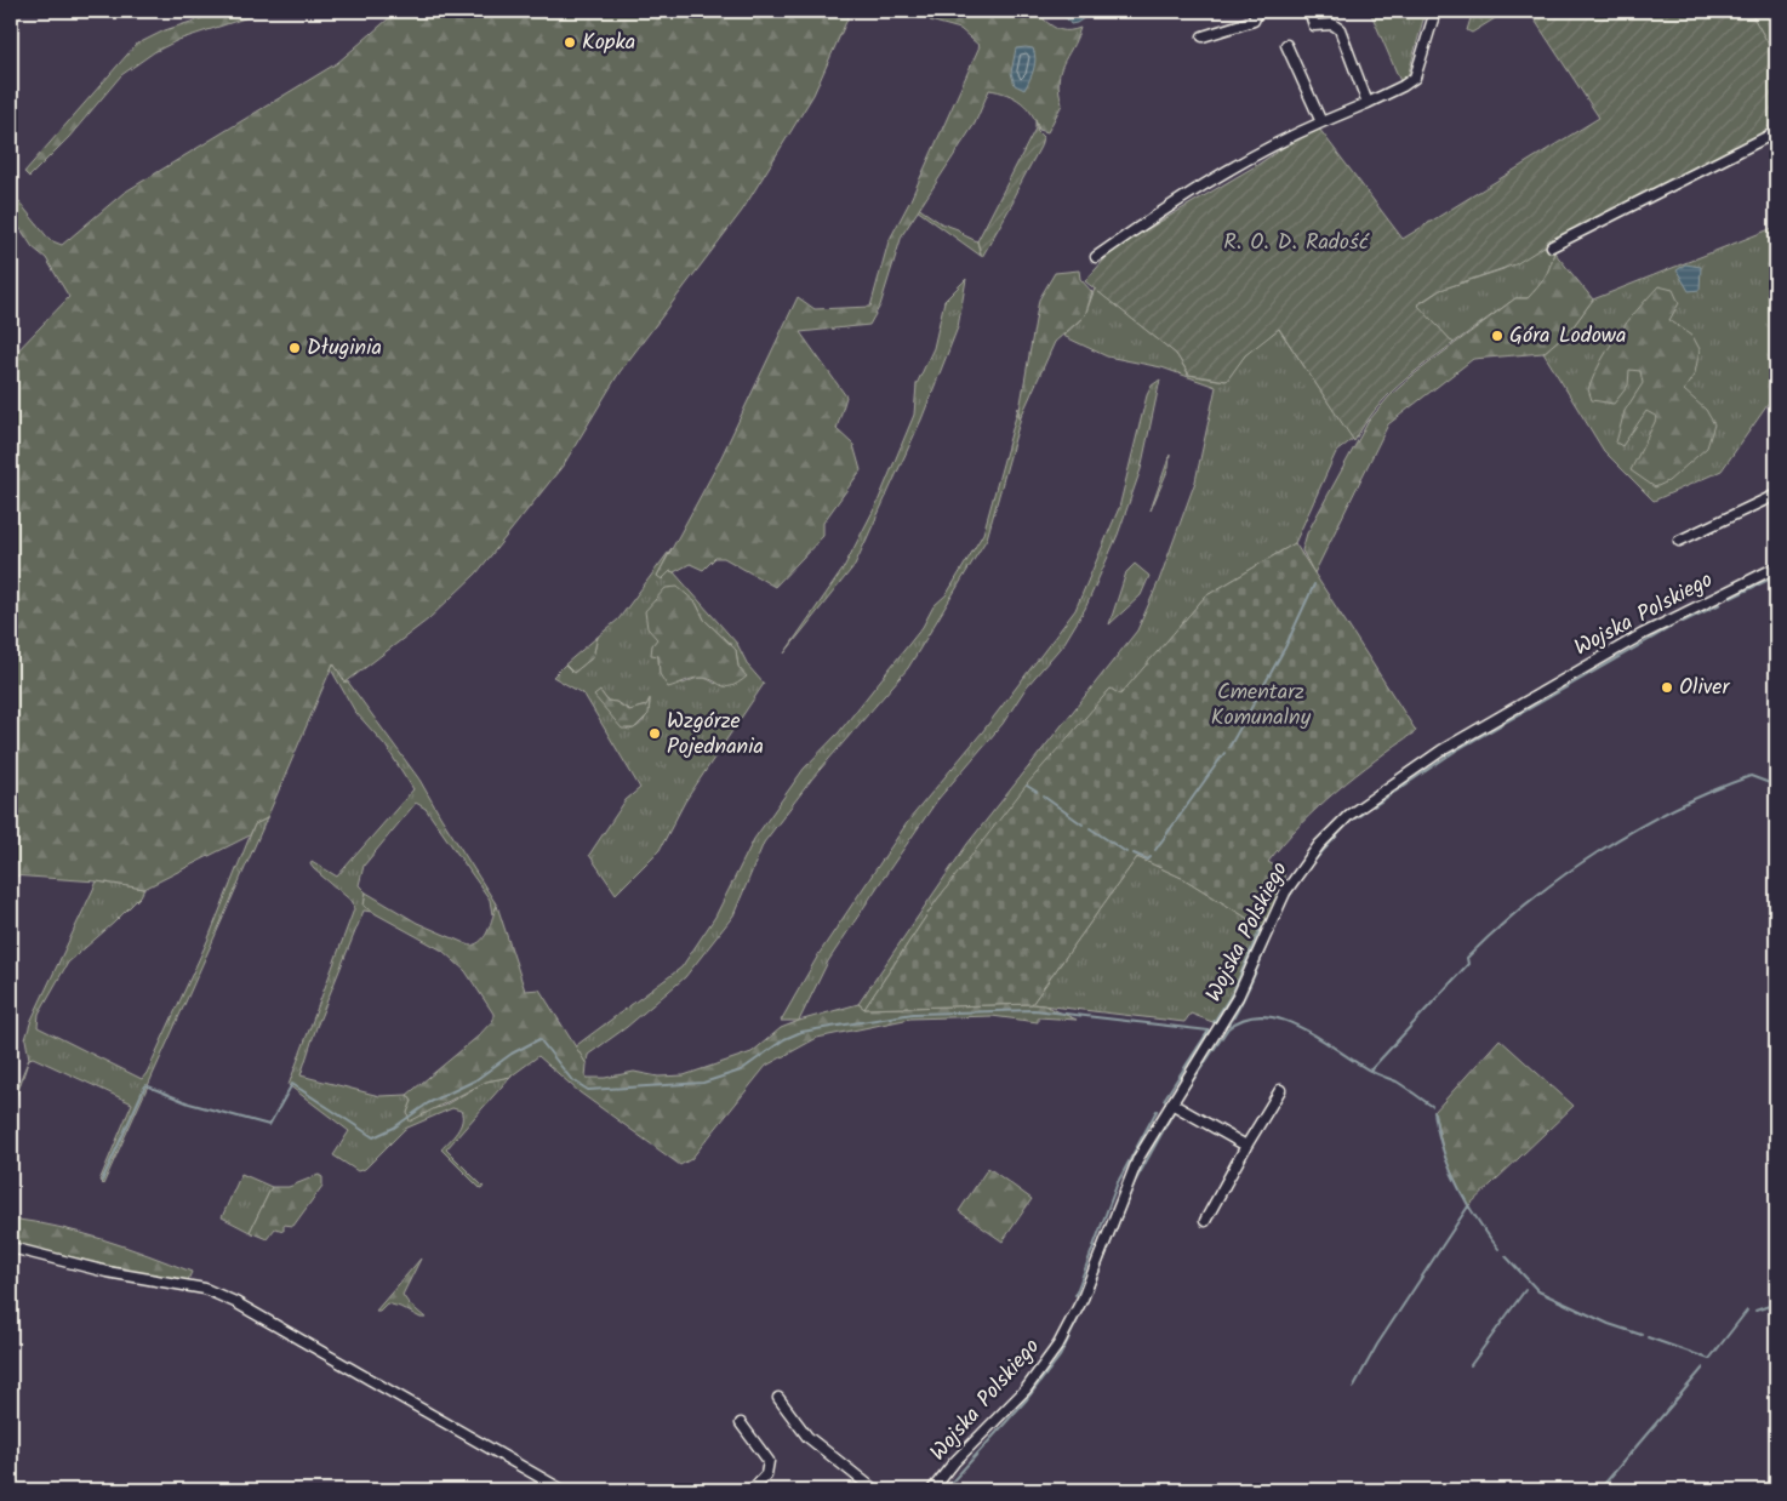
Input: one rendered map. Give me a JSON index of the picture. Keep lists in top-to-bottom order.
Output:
{
  "streets": {
    "street": ["Wojska Polskiego"]
  },
  "parks": ["R. O. D. Radość", "Cmentarz Komunalny"],
  "places": [
    "Kopka",
    "Góra Lodowa",
    "Długinia",
    "Oliver",
    "Wzgórze Pojednania"
  ]
}
